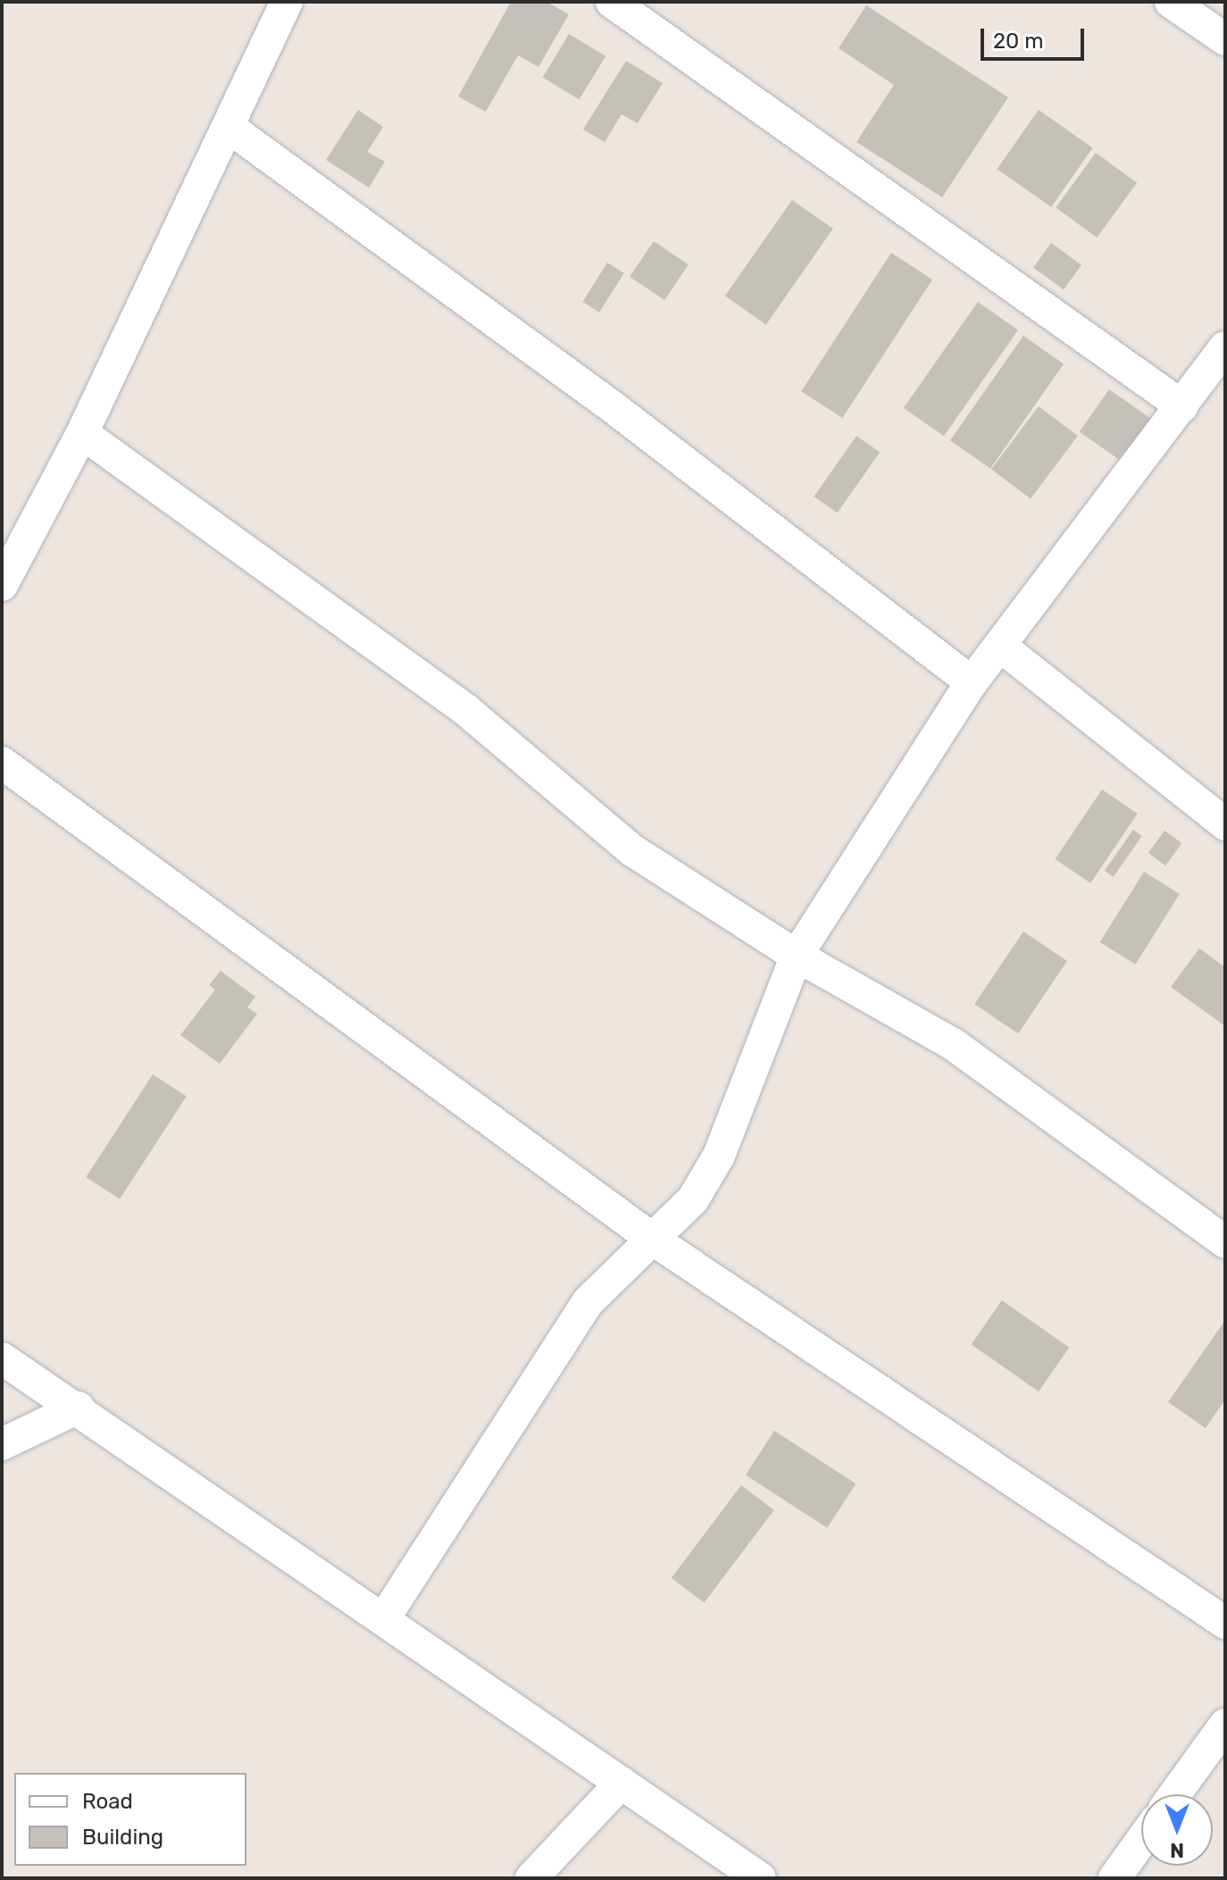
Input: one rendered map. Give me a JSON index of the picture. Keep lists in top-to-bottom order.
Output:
{
  "legend": ["Road", "Building"],
  "scale_bar": "20 m",
  "north": "bottom"
}
